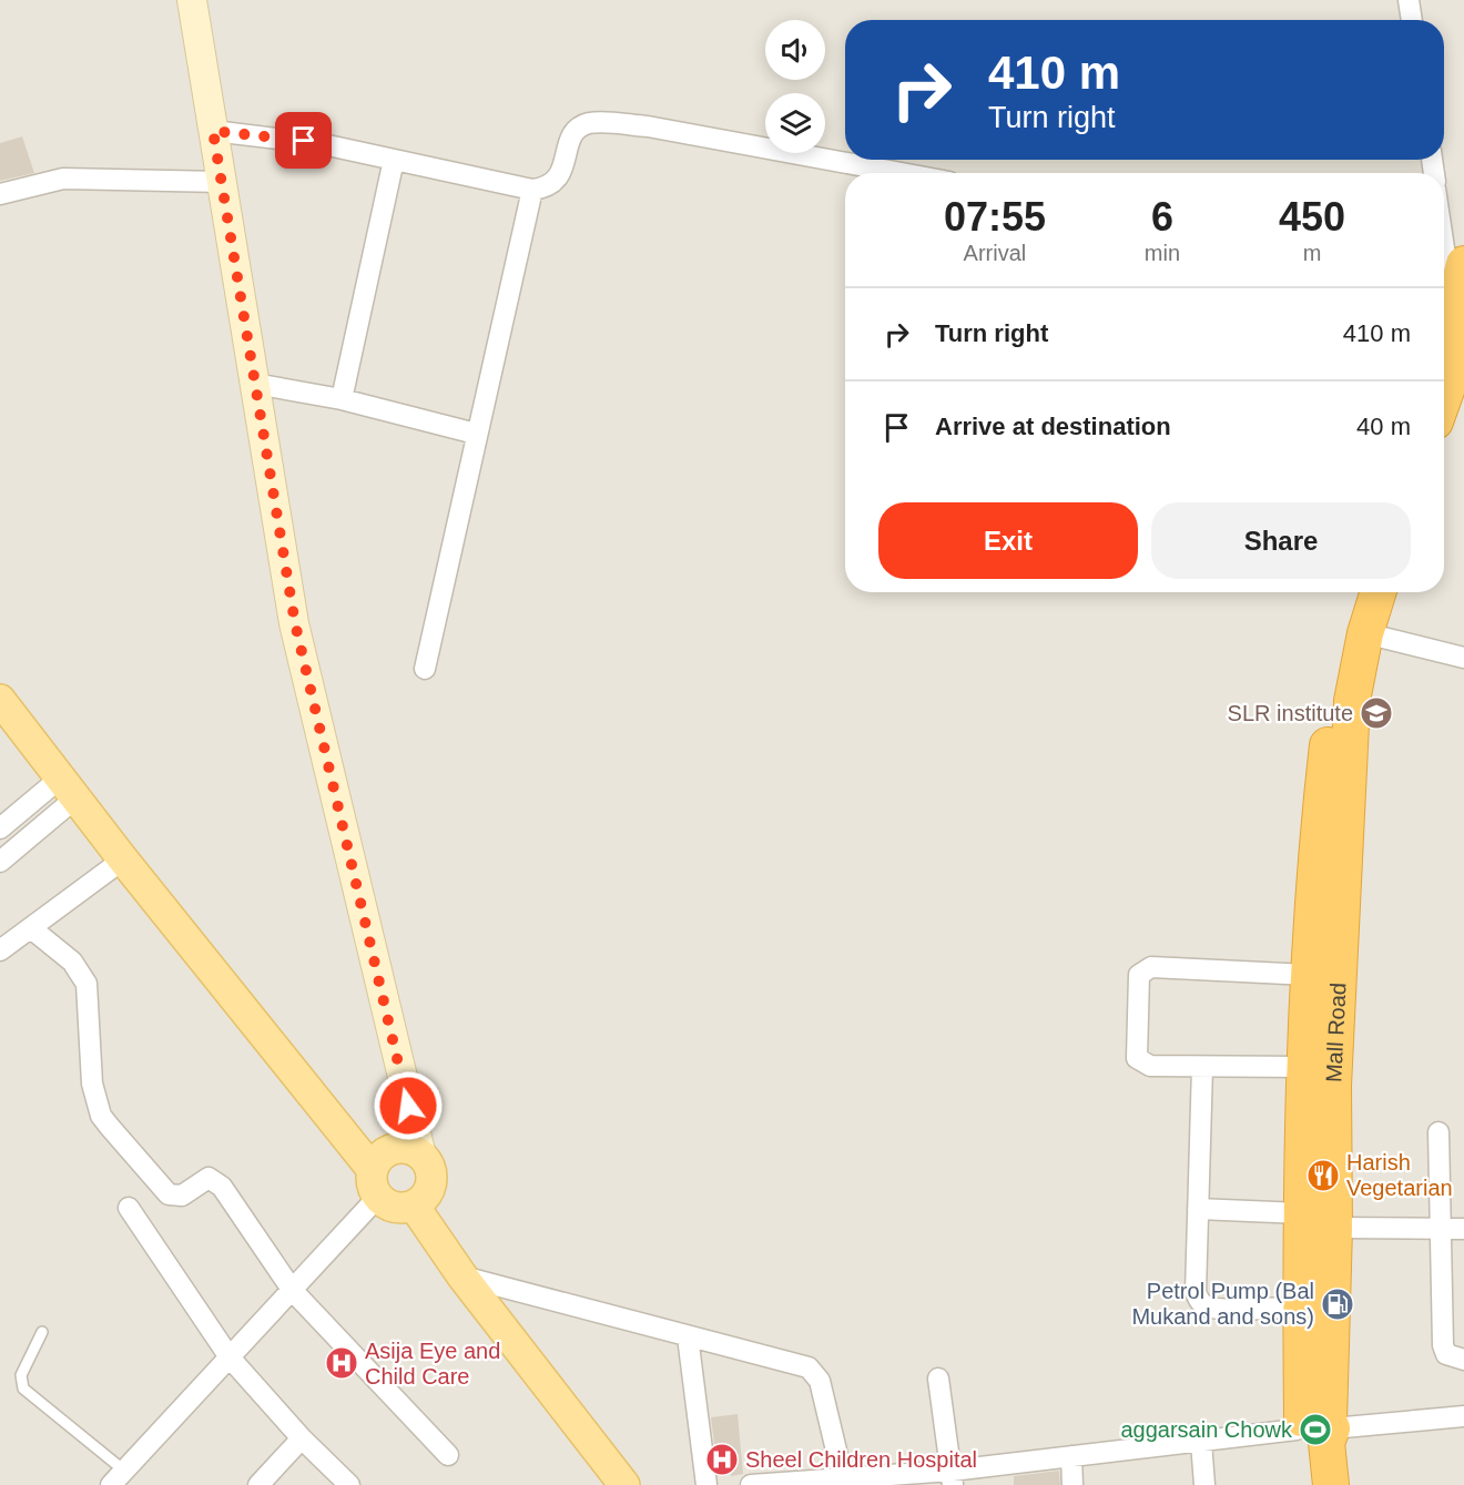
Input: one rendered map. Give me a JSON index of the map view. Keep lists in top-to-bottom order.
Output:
{
  "streets": {
    "highway": ["Mall Road"]
  },
  "places": {
    "school or university": ["SLR institute"],
    "restaurant": ["Harish Vegetarian"],
    "fuel station": ["Petrol Pump (Bal Mukand and sons)"],
    "hospital": ["Asija Eye and Child Care", "Sheel Children Hospital"],
    "sports": ["aggarsain Chowk"]
  },
  "page": {
    "turn": ["410 m", "Turn right"],
    "eta": [
      "07:55",
      "Arrival",
      "6",
      "min",
      "450",
      "m"
    ],
    "list": [
      {
        "name": "Turn right",
        "value": "410 m"
      },
      {
        "name": "Arrive at destination",
        "value": "40 m"
      }
    ],
    "buttons": ["Exit", "Share"]
  }
}
